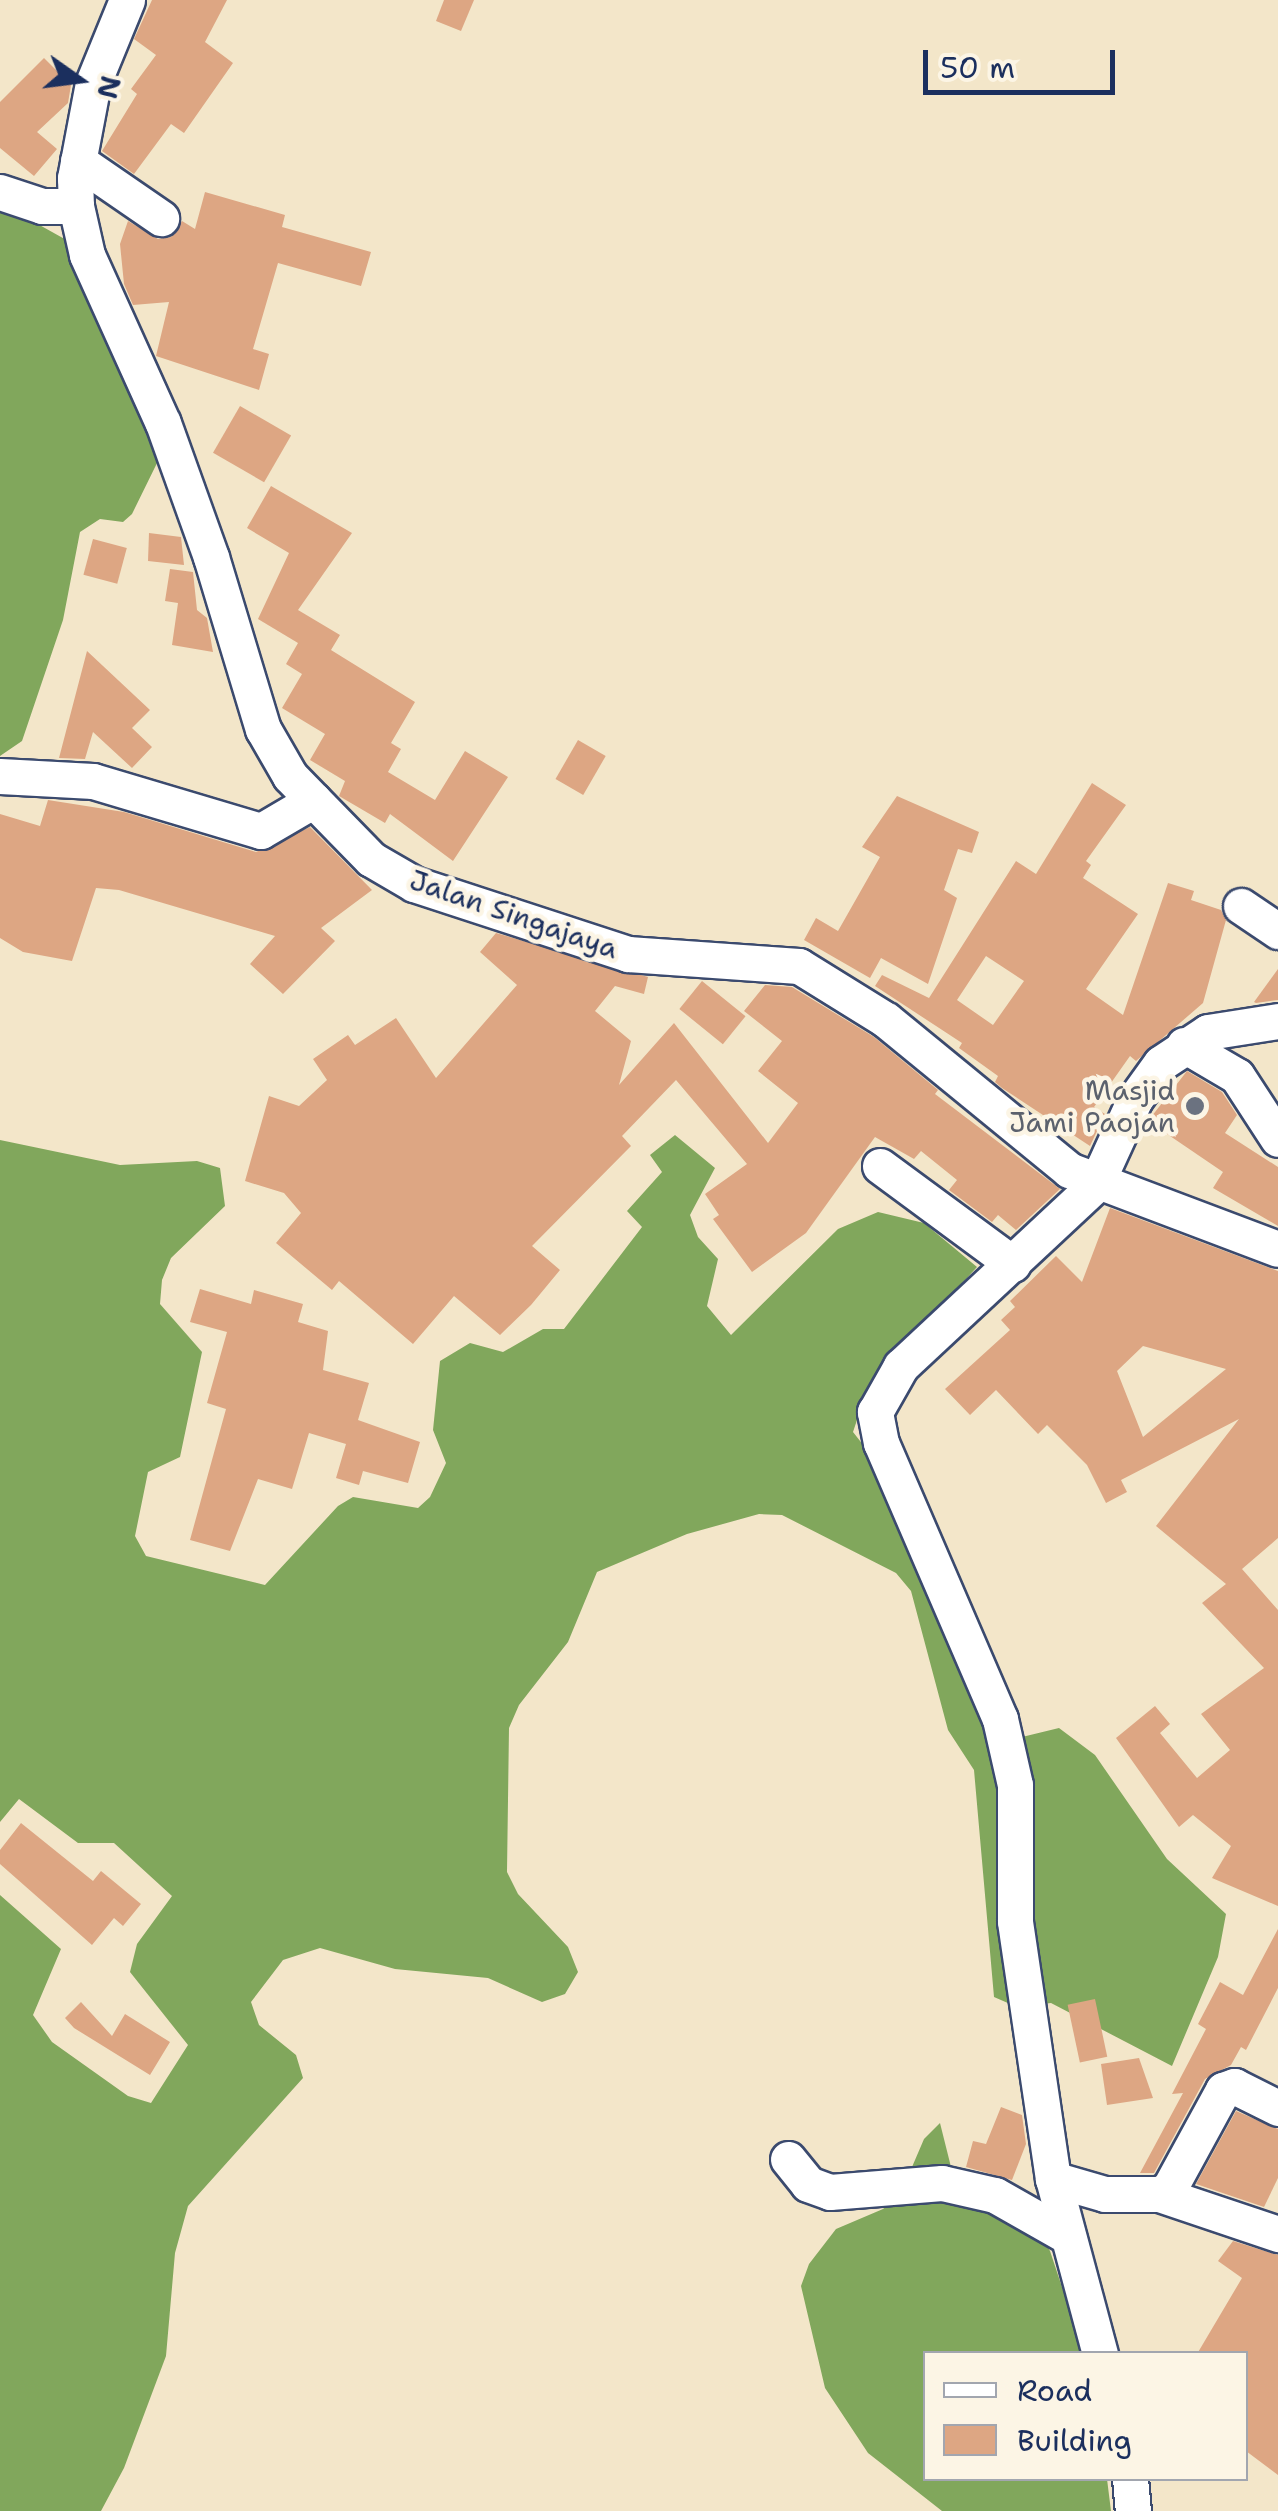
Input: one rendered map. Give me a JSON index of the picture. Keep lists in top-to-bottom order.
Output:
{
  "streets": {
    "street": ["Jalan Singajaya"]
  },
  "places": ["Masjid Jami Paojan"],
  "legend": ["Road", "Building"],
  "scale_bar": "50 m",
  "north": "right"
}
